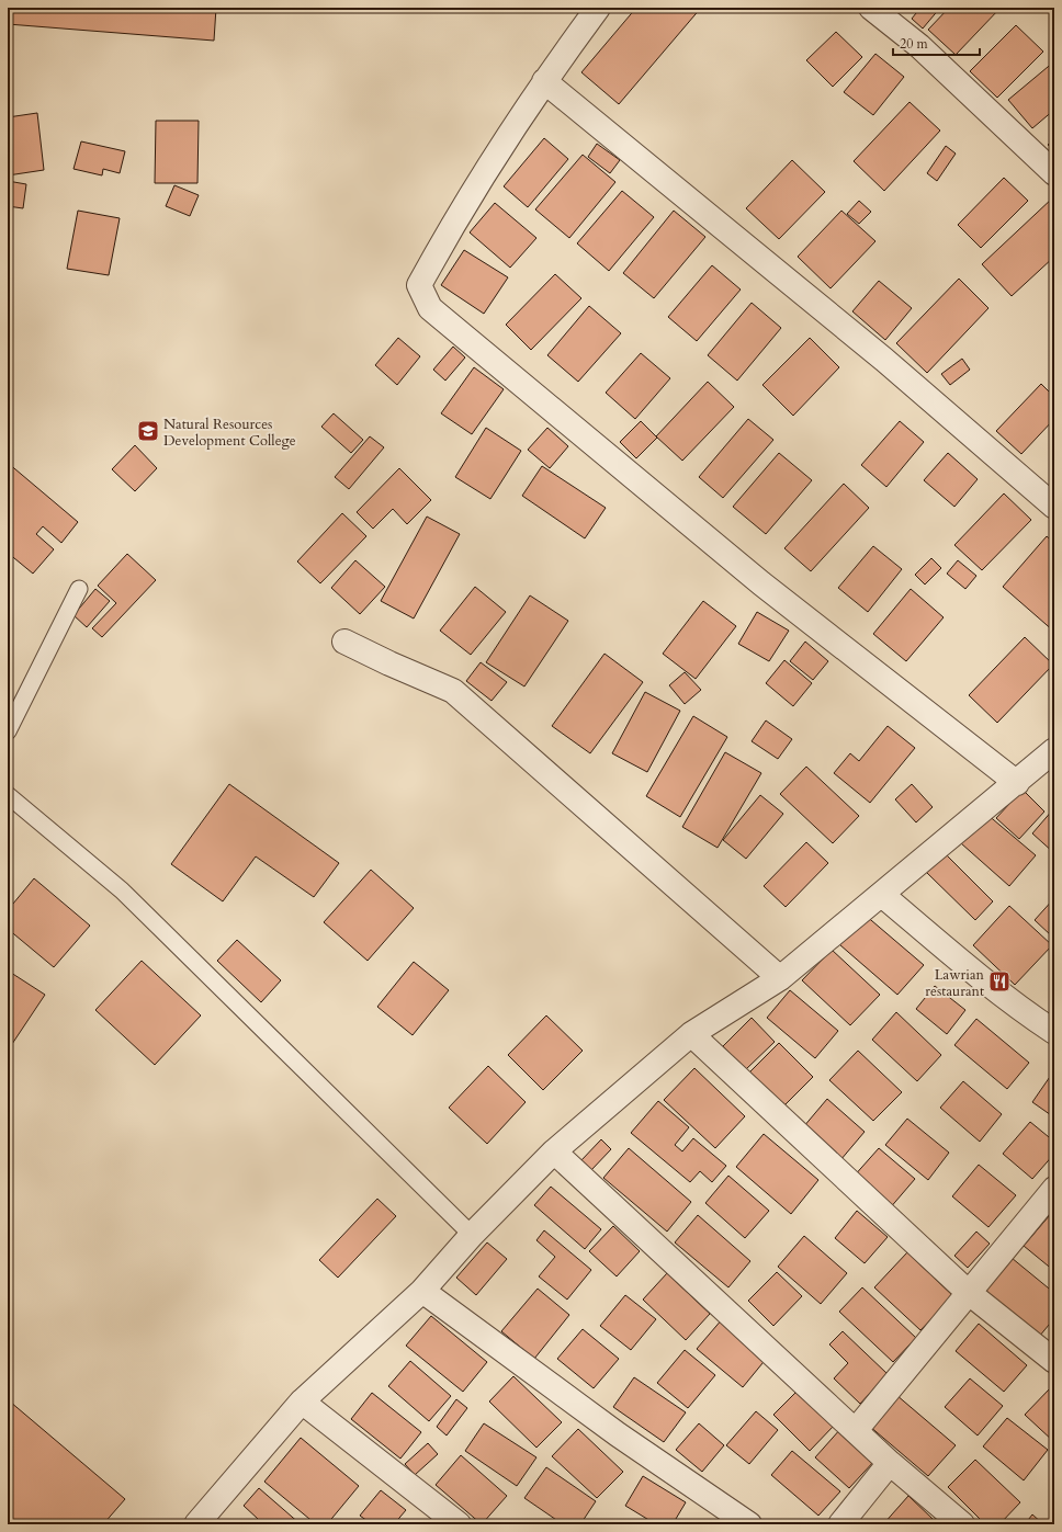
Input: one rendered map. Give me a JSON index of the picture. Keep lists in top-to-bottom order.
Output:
{
  "places": {
    "school or university": ["Natural Resources Development College"],
    "restaurant": ["Lawrian restaurant"]
  },
  "scale_bar": "20 m"
}
